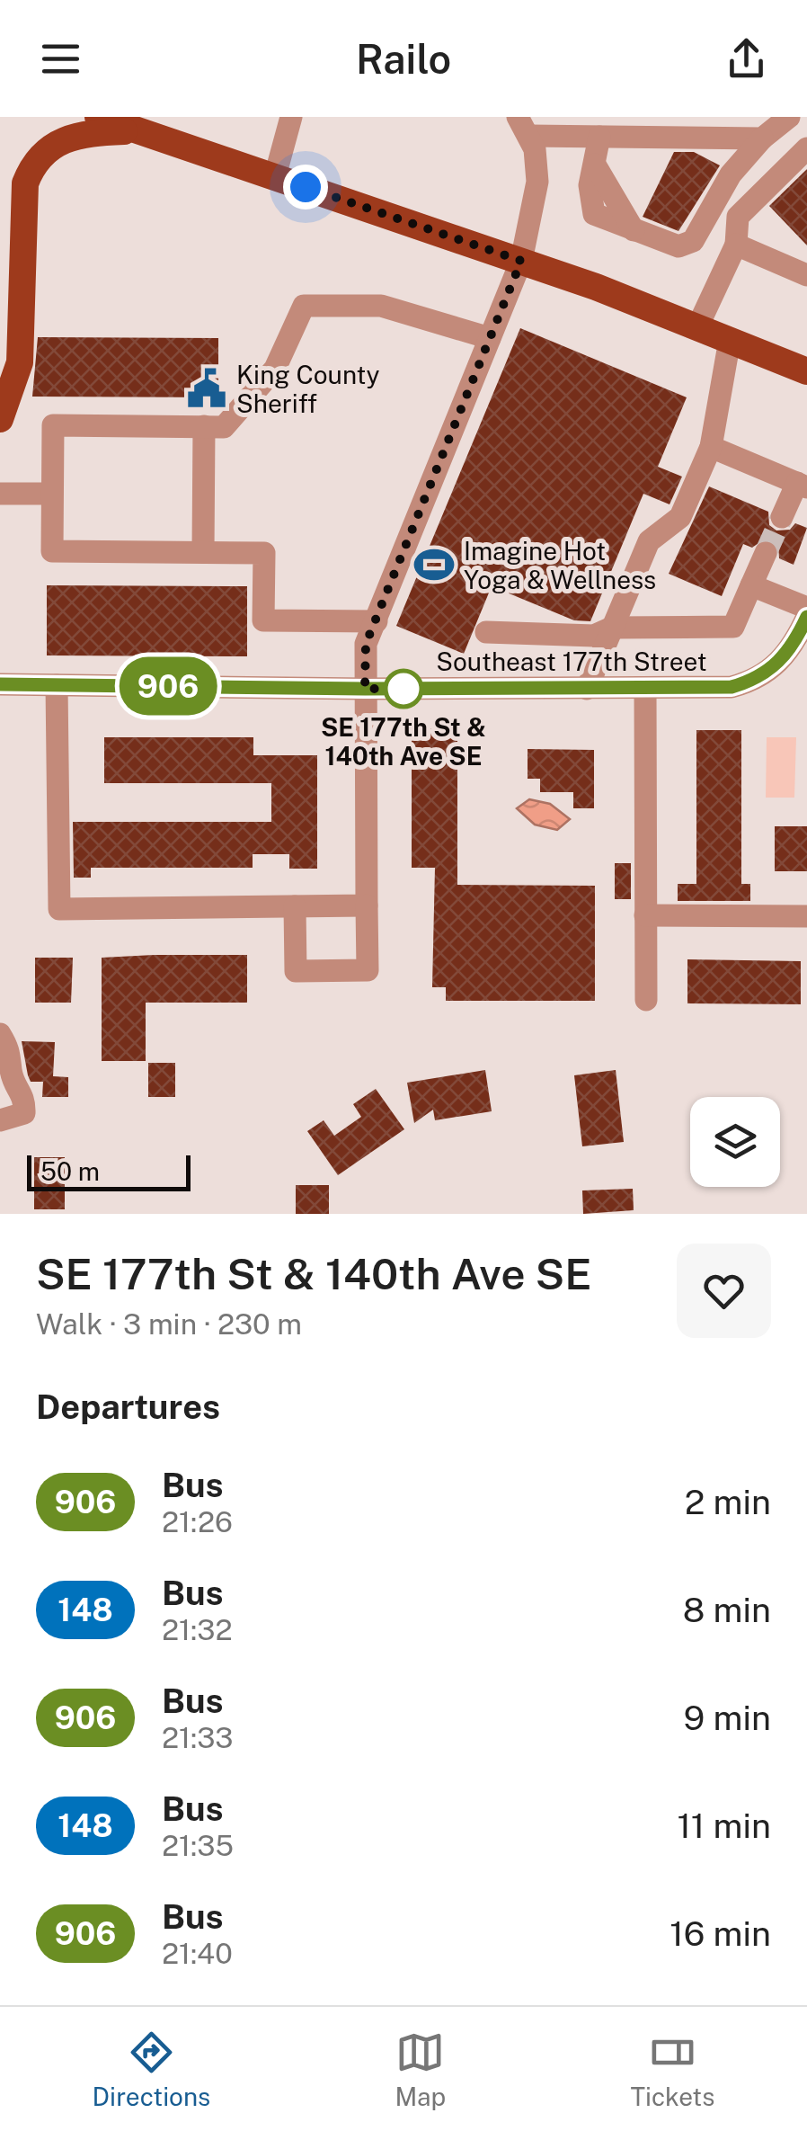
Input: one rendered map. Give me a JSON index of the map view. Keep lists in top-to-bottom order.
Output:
{
  "streets": {
    "street": ["Southeast 177th Street"]
  },
  "places": {
    "public building": ["King County Sheriff"],
    "sports": ["Imagine Hot Yoga & Wellness"],
    "other": ["SE 177th St & 140th Ave SE"]
  },
  "lines": ["bus line 906"],
  "scale_bar": "50 m",
  "page": {
    "header": "Railo",
    "on_map": "906",
    "scale": "50 m",
    "heading": [
      ["SE 177th St & 140th Ave SE", "Walk · 3 min · 230 m"],
      "Departures"
    ],
    "list": [
      {
        "mark": "906",
        "name": "Bus",
        "note": "21:26",
        "value": "2 min"
      },
      {
        "mark": "148",
        "name": "Bus",
        "note": "21:32",
        "value": "8 min"
      },
      {
        "mark": "906",
        "name": "Bus",
        "note": "21:33",
        "value": "9 min"
      },
      {
        "mark": "148",
        "name": "Bus",
        "note": "21:35",
        "value": "11 min"
      },
      {
        "mark": "906",
        "name": "Bus",
        "note": "21:40",
        "value": "16 min"
      }
    ],
    "tabs": ["Directions", "Map", "Tickets"]
  }
}
